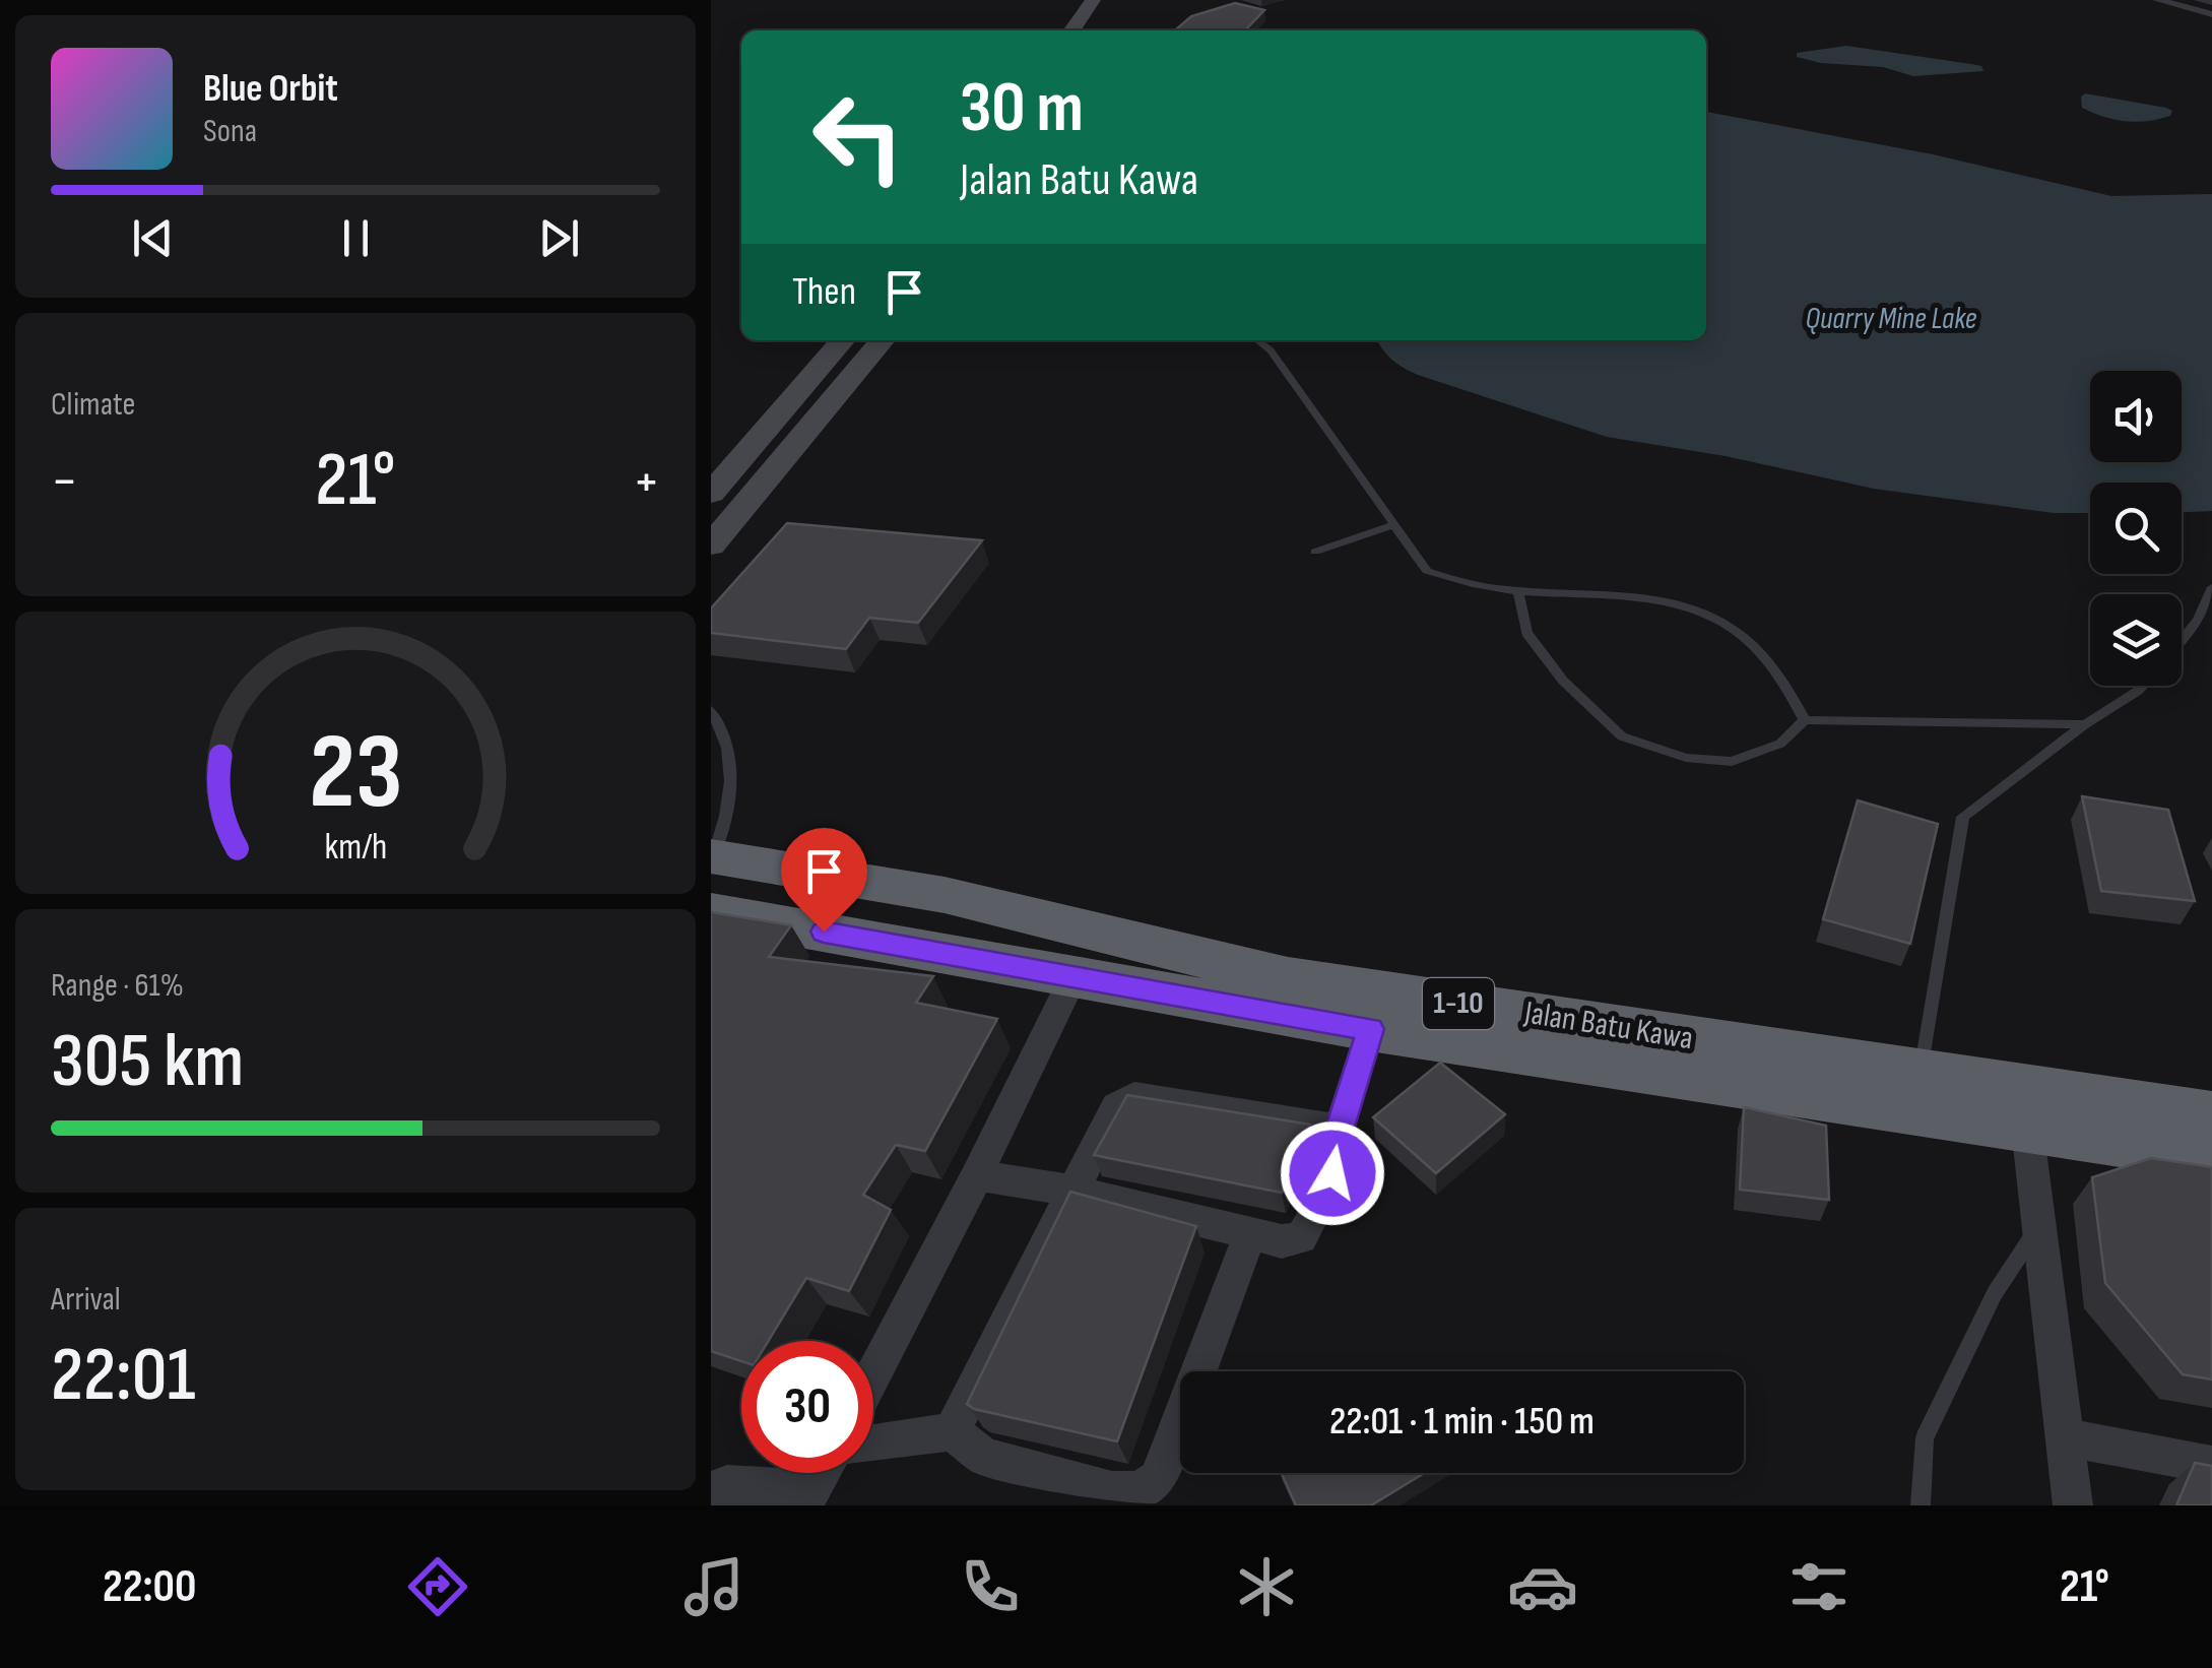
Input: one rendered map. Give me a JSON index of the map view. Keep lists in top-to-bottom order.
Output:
{
  "streets": {
    "highway": ["1-10", "Jalan Batu Kawa"]
  },
  "water": ["Quarry Mine Lake"],
  "page": {
    "turn": ["30 m", "Jalan Batu Kawa"],
    "song": ["Blue Orbit", "Sona"],
    "then": "Then",
    "tile": [
      "Climate",
      ["Range · 61%", "305 km"],
      ["Arrival", "22:01"]
    ],
    "heat": ["−", "21°", "+"],
    "limit": "30",
    "trip": "22:01 · 1 min · 150 m",
    "tabs": ["22:00", "21°"],
    "gauge": ["23", "km/h"]
  }
}
